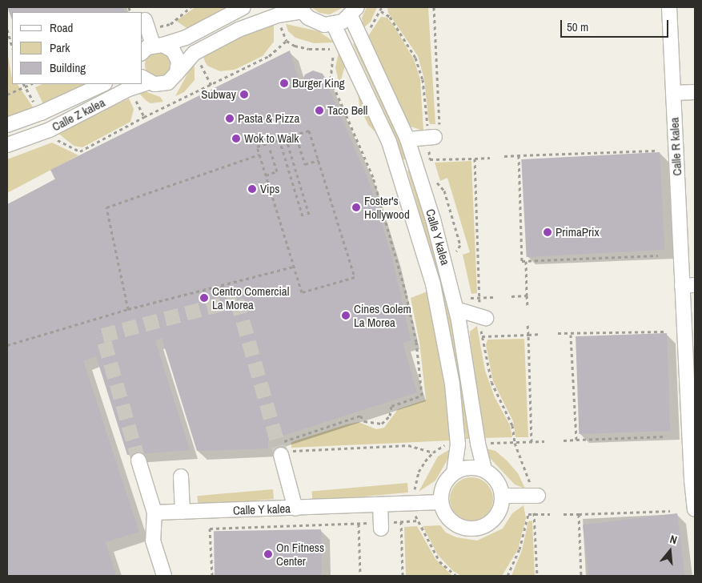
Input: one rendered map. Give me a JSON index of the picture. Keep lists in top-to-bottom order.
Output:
{
  "streets": {
    "street": ["Calle Z kalea", "Calle R kalea", "Calle Y kalea"]
  },
  "places": [
    "Burger King",
    "Subway",
    "Taco Bell",
    "Pasta & Pizza",
    "Wok to Walk",
    "Vips",
    "Foster's Hollywood",
    "PrimaPrix",
    "Centro Comercial La Morea",
    "Cines Golem La Morea",
    "On Fitness Center"
  ],
  "legend": ["Road", "Park", "Building"],
  "scale_bar": "50 m",
  "north": "top"
}
